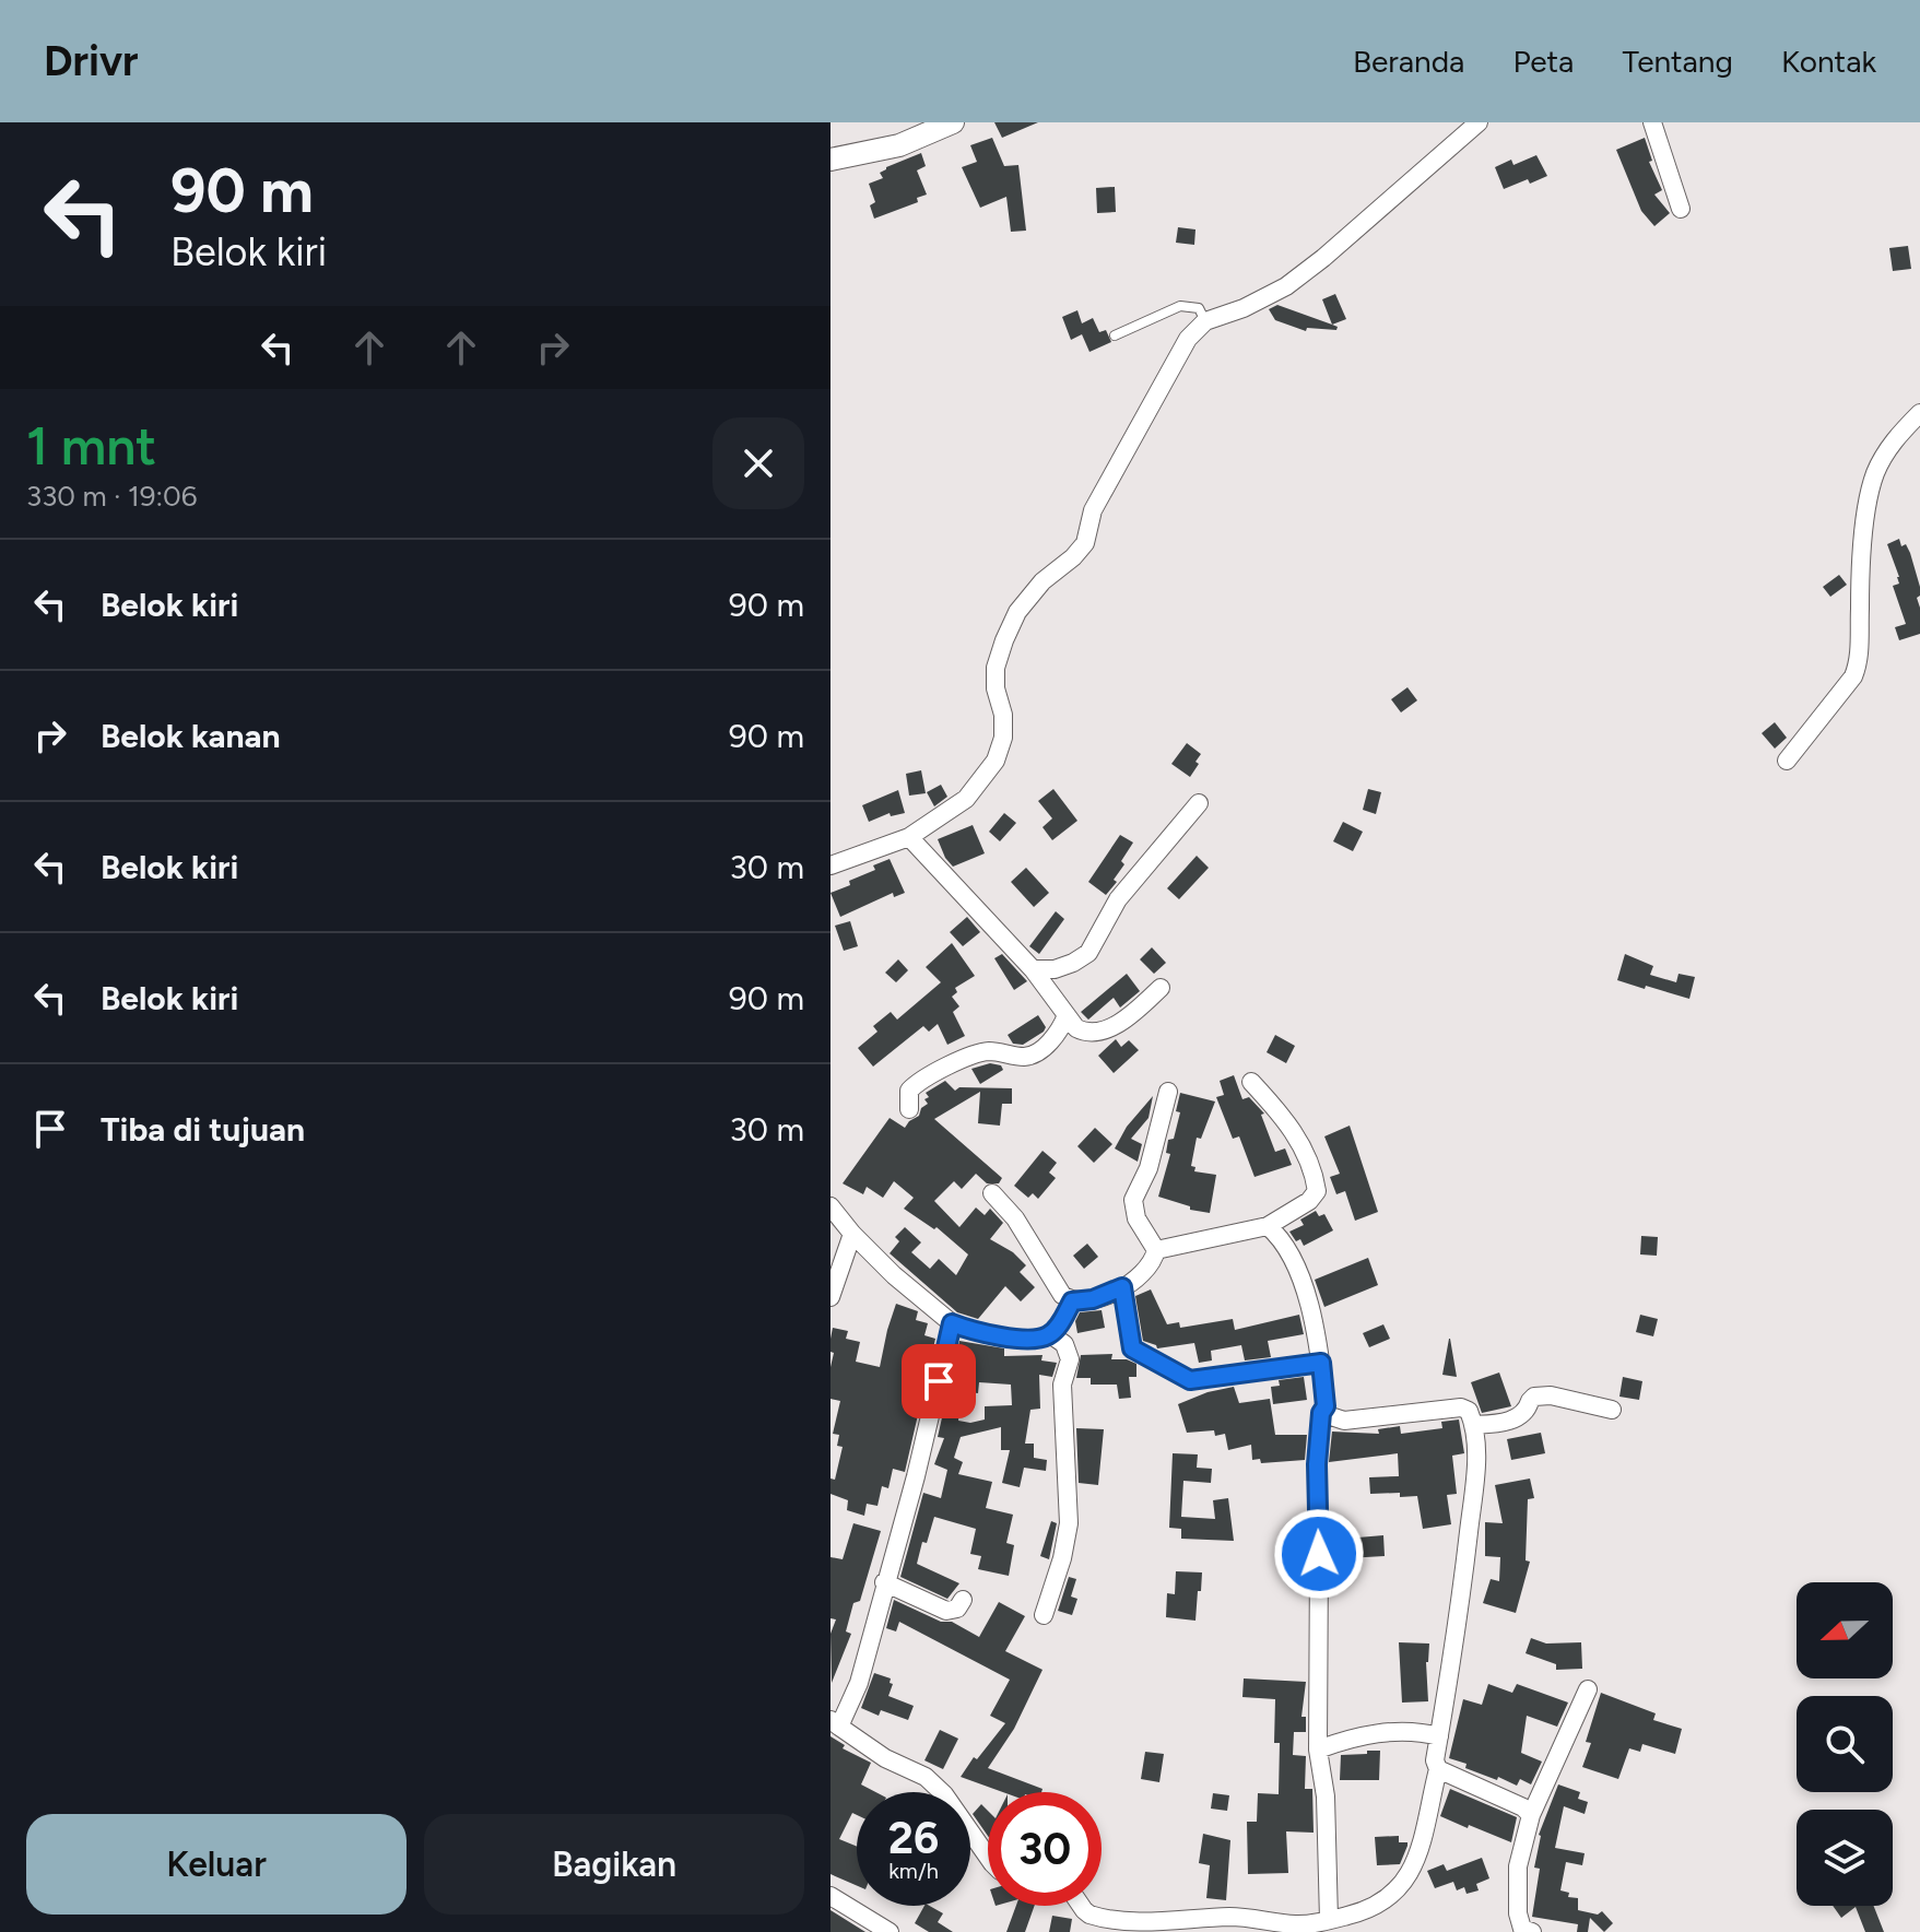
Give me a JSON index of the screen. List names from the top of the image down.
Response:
{
  "north": "left",
  "page": {
    "header": "Drivr",
    "nav": [
      "Beranda",
      "Peta",
      "Tentang",
      "Kontak"
    ],
    "turn": ["90 m", "Belok kiri"],
    "heading": ["1 mnt", "330 m · 19:06"],
    "list": [
      {
        "name": "Belok kiri",
        "value": "90 m"
      },
      {
        "name": "Belok kanan",
        "value": "90 m"
      },
      {
        "name": "Belok kiri",
        "value": "30 m"
      },
      {
        "name": "Belok kiri",
        "value": "90 m"
      },
      {
        "name": "Tiba di tujuan",
        "value": "30 m"
      }
    ],
    "speed": "26 km/h",
    "limit": "30",
    "buttons": ["Keluar", "Bagikan"]
  }
}
